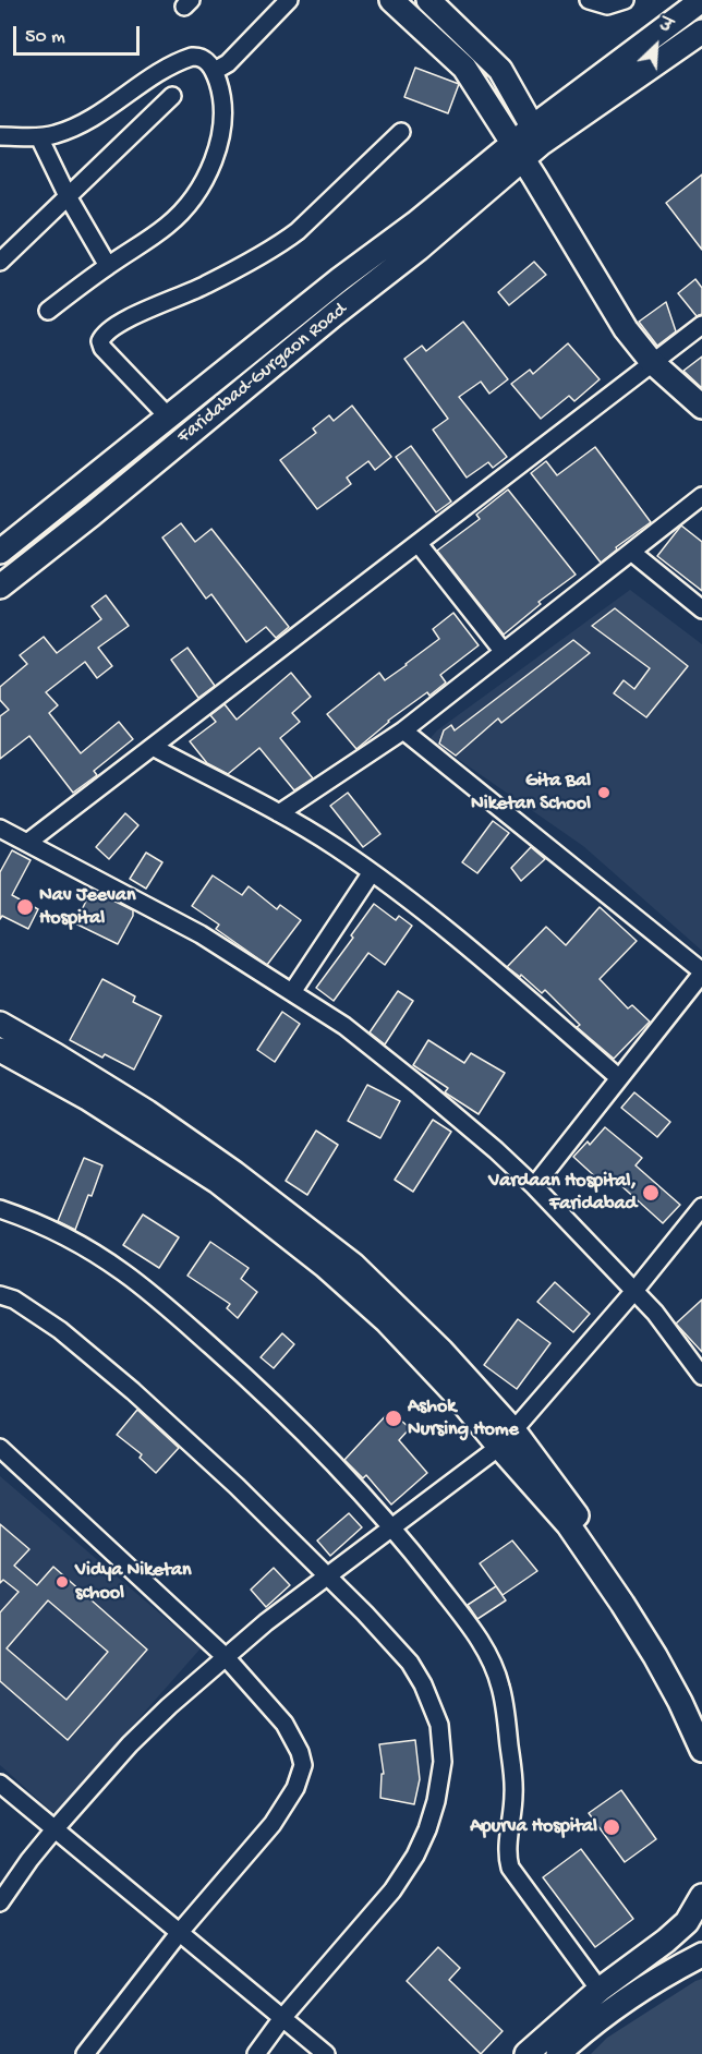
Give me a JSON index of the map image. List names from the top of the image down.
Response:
{
  "streets": {
    "street": ["Faridabad-Gurgaon Road"]
  },
  "places": [
    "Gita Bal Niketan School",
    "Nav Jeevan Hospital",
    "Vardaan Hospital, Faridabad",
    "Ashok Nursing Home",
    "Vidya Niketan school",
    "Apurva Hospital"
  ],
  "scale_bar": "50 m",
  "north": "top right"
}
